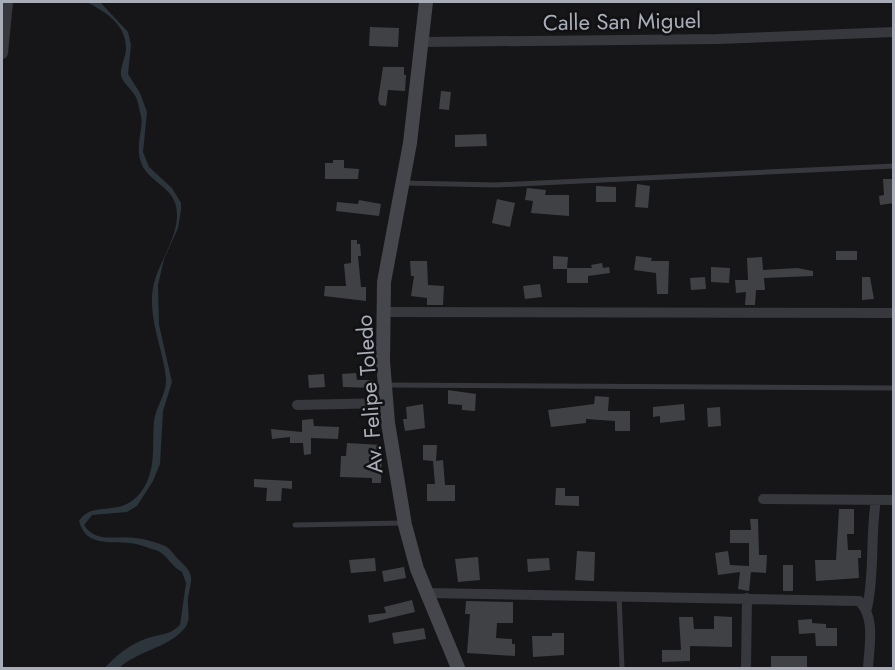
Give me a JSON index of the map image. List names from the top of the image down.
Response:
{
  "streets": {
    "main road": ["Av. Felipe Toledo"],
    "street": ["Calle San Miguel"]
  },
  "crossings": [
    ["Calle San Miguel", "Av. Felipe Toledo"]
  ]
}
